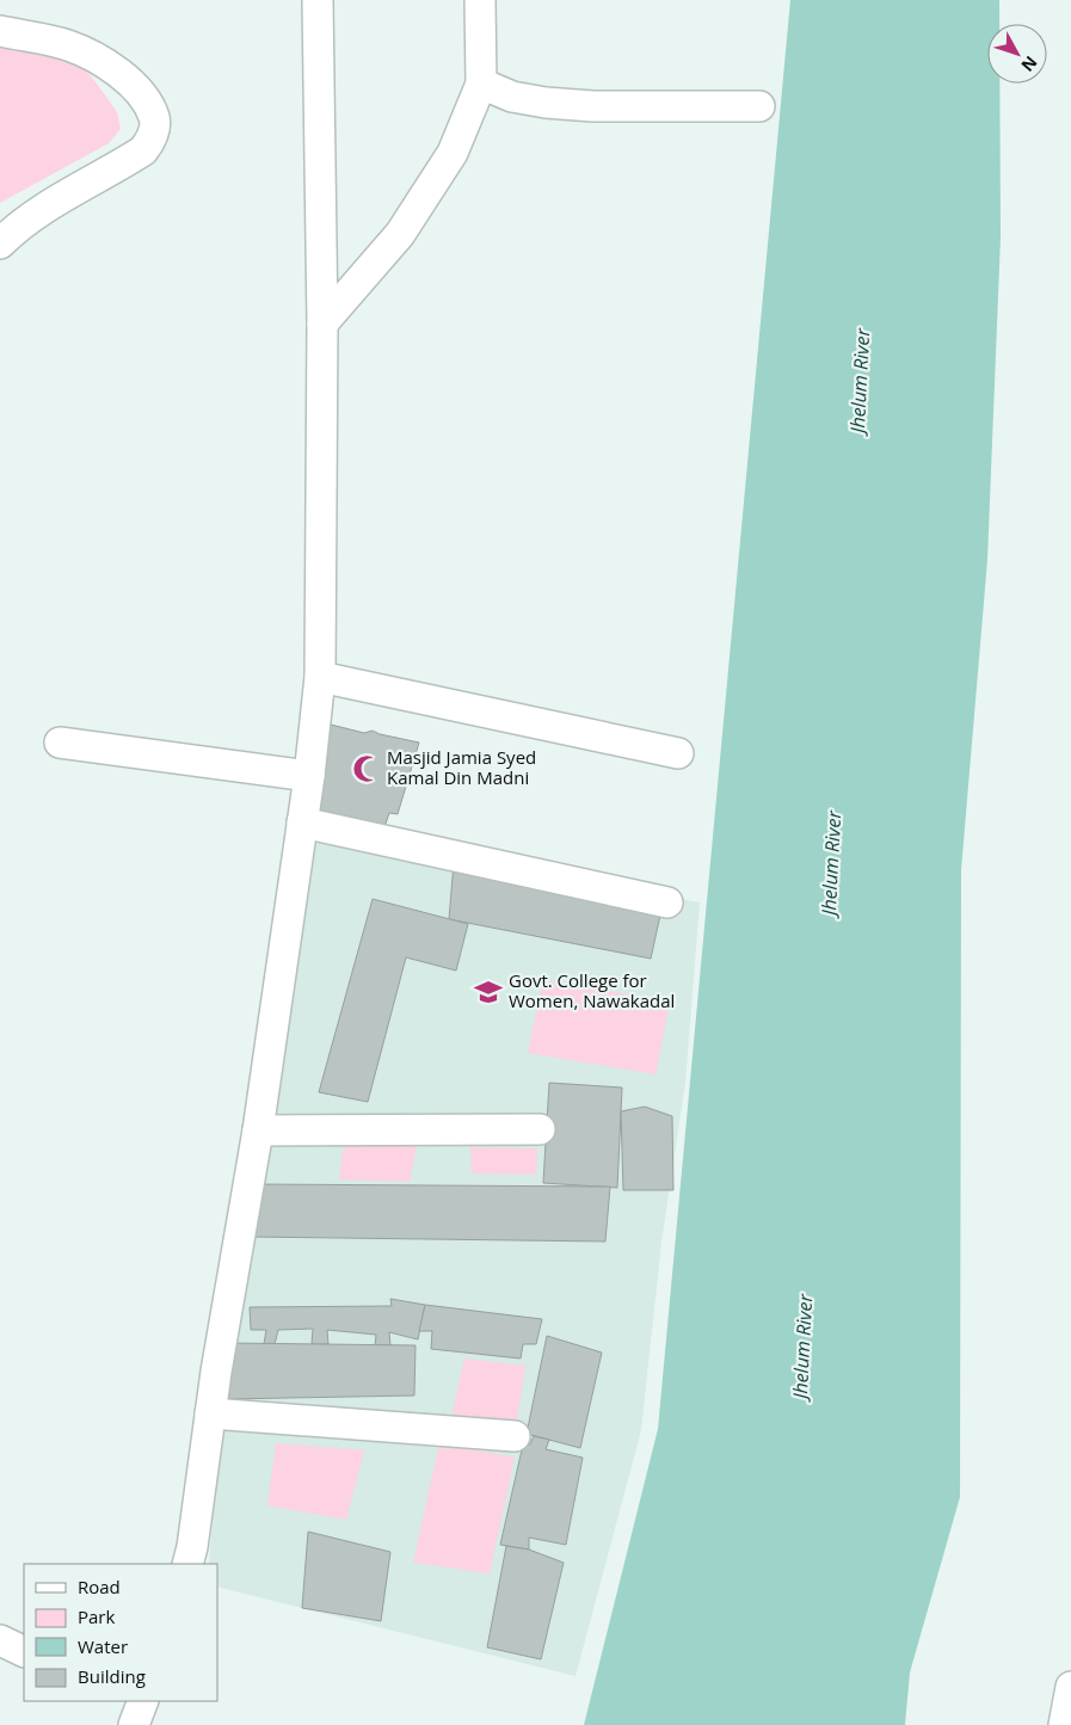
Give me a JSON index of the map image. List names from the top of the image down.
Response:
{
  "water": ["Jhelum River"],
  "places": {
    "mosque": ["Masjid Jamia Syed Kamal Din Madni"],
    "school or university": ["Govt. College for Women, Nawakadal"]
  },
  "legend": [
    "Road",
    "Park",
    "Water",
    "Building"
  ],
  "north": "bottom right"
}
